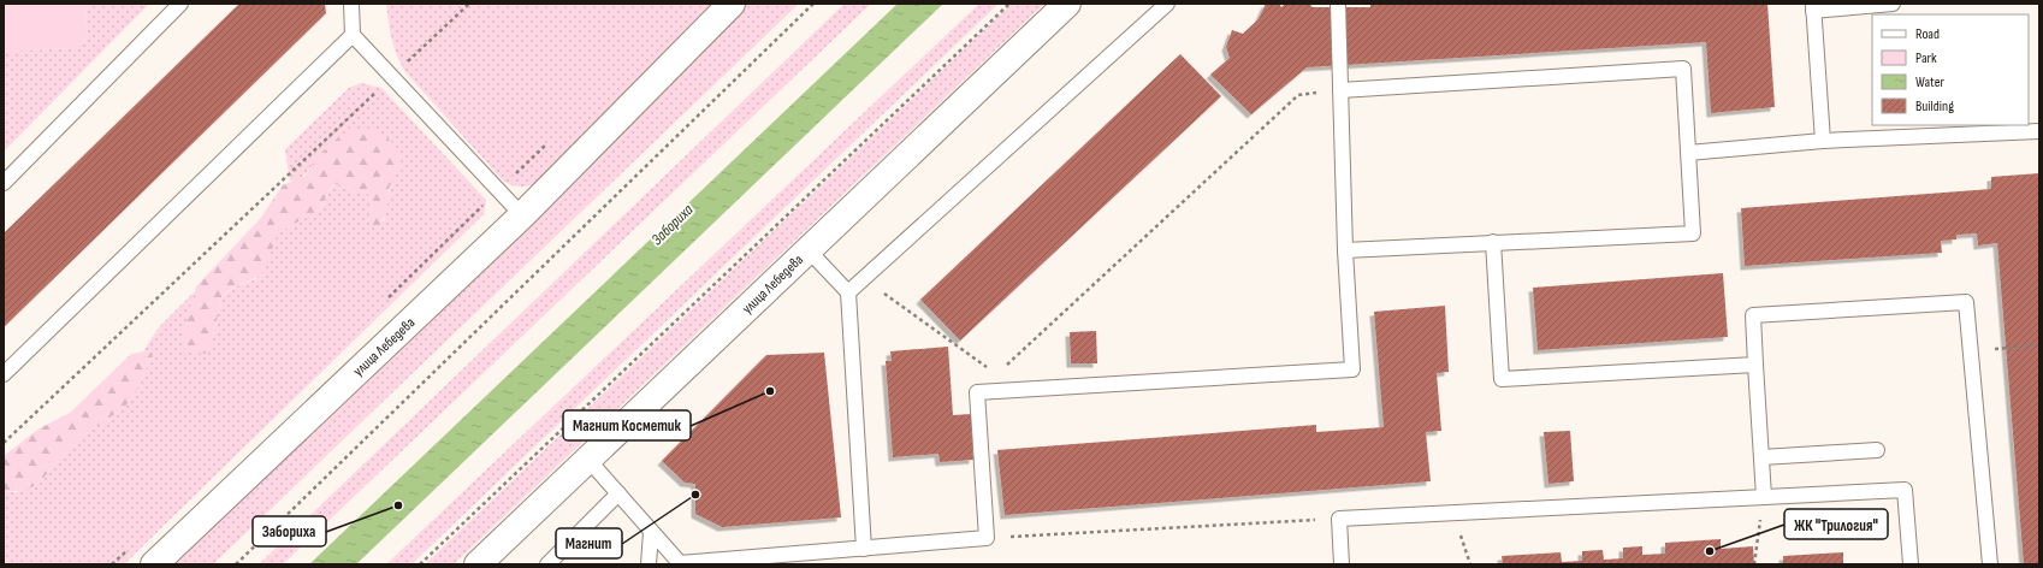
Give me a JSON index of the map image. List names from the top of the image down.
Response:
{
  "streets": {
    "street": ["улица Лебедева"]
  },
  "water": ["Забориха"],
  "places": [
    "Магнит Косметик",
    "Магнит",
    "Забориха",
    "ЖК \"Трилогия\""
  ],
  "legend": [
    "Road",
    "Park",
    "Water",
    "Building"
  ]
}
